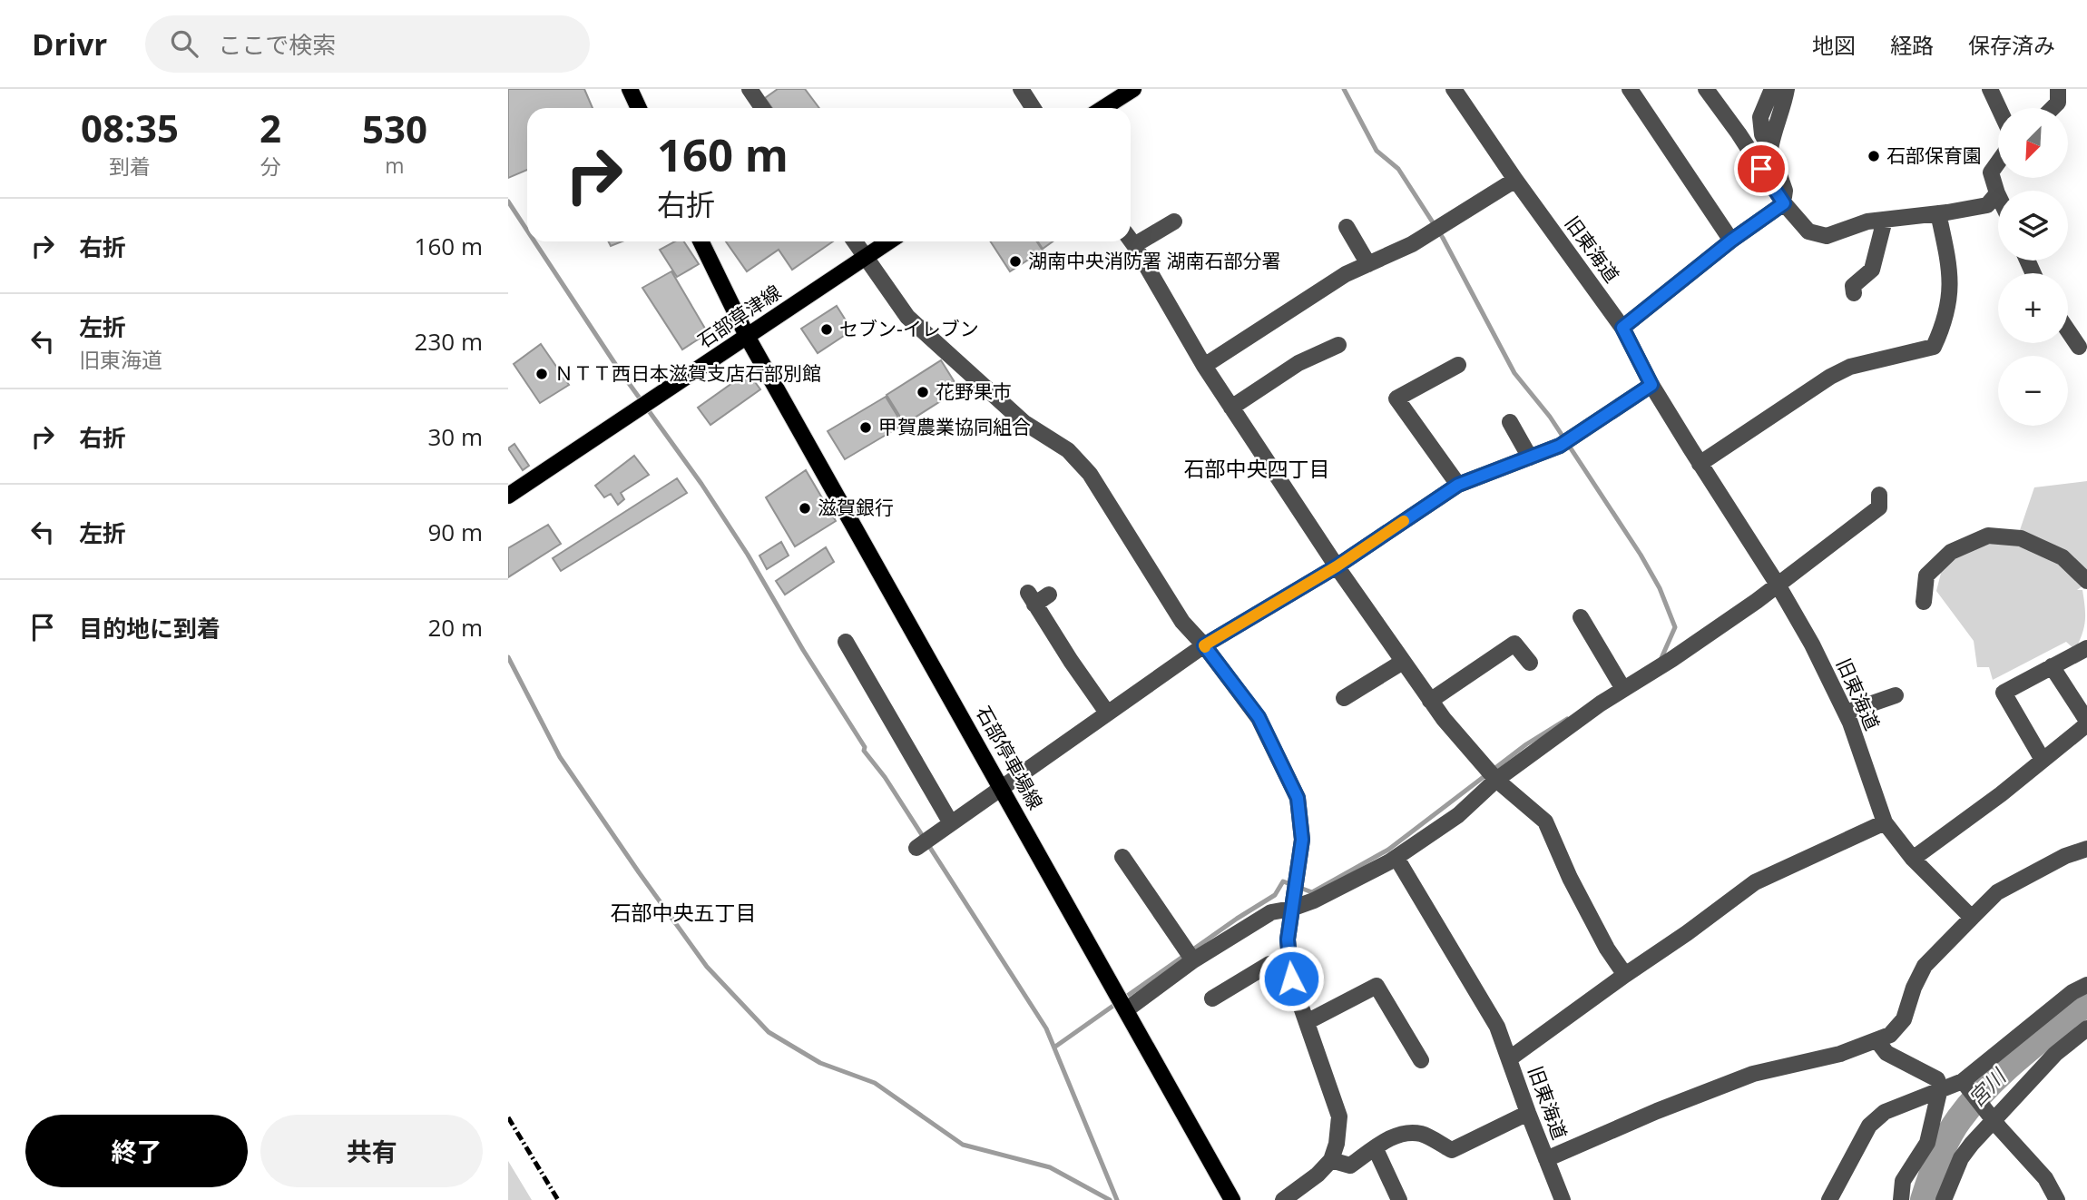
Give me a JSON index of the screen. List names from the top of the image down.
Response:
{
  "streets": {
    "main road": ["石部草津線", "石部停車場線"],
    "street": ["旧東海道"]
  },
  "crossings": [
    ["石部草津線", "石部停車場線"]
  ],
  "districts": ["石部中央四丁目", "石部中央五丁目"],
  "water": ["宮川"],
  "places": [
    "石部保育園",
    "湖南中央消防署 湖南石部分署",
    "セブン-イレブン",
    "ＮＴＴ西日本滋賀支店石部別館",
    "花野果市",
    "甲賀農業協同組合",
    "滋賀銀行"
  ],
  "north": "bottom left",
  "page": {
    "header": "Drivr",
    "search": "ここで検索",
    "nav": ["地図", "経路", "保存済み"],
    "eta": [
      "08:35",
      "到着",
      "2",
      "分",
      "530",
      "m"
    ],
    "map_buttons": ["+", "−"],
    "turn": ["160 m", "右折"],
    "list": [
      {
        "name": "右折",
        "value": "160 m"
      },
      {
        "name": "左折",
        "note": "旧東海道",
        "value": "230 m"
      },
      {
        "name": "右折",
        "value": "30 m"
      },
      {
        "name": "左折",
        "value": "90 m"
      },
      {
        "name": "目的地に到着",
        "value": "20 m"
      }
    ],
    "buttons": ["終了", "共有"]
  }
}
